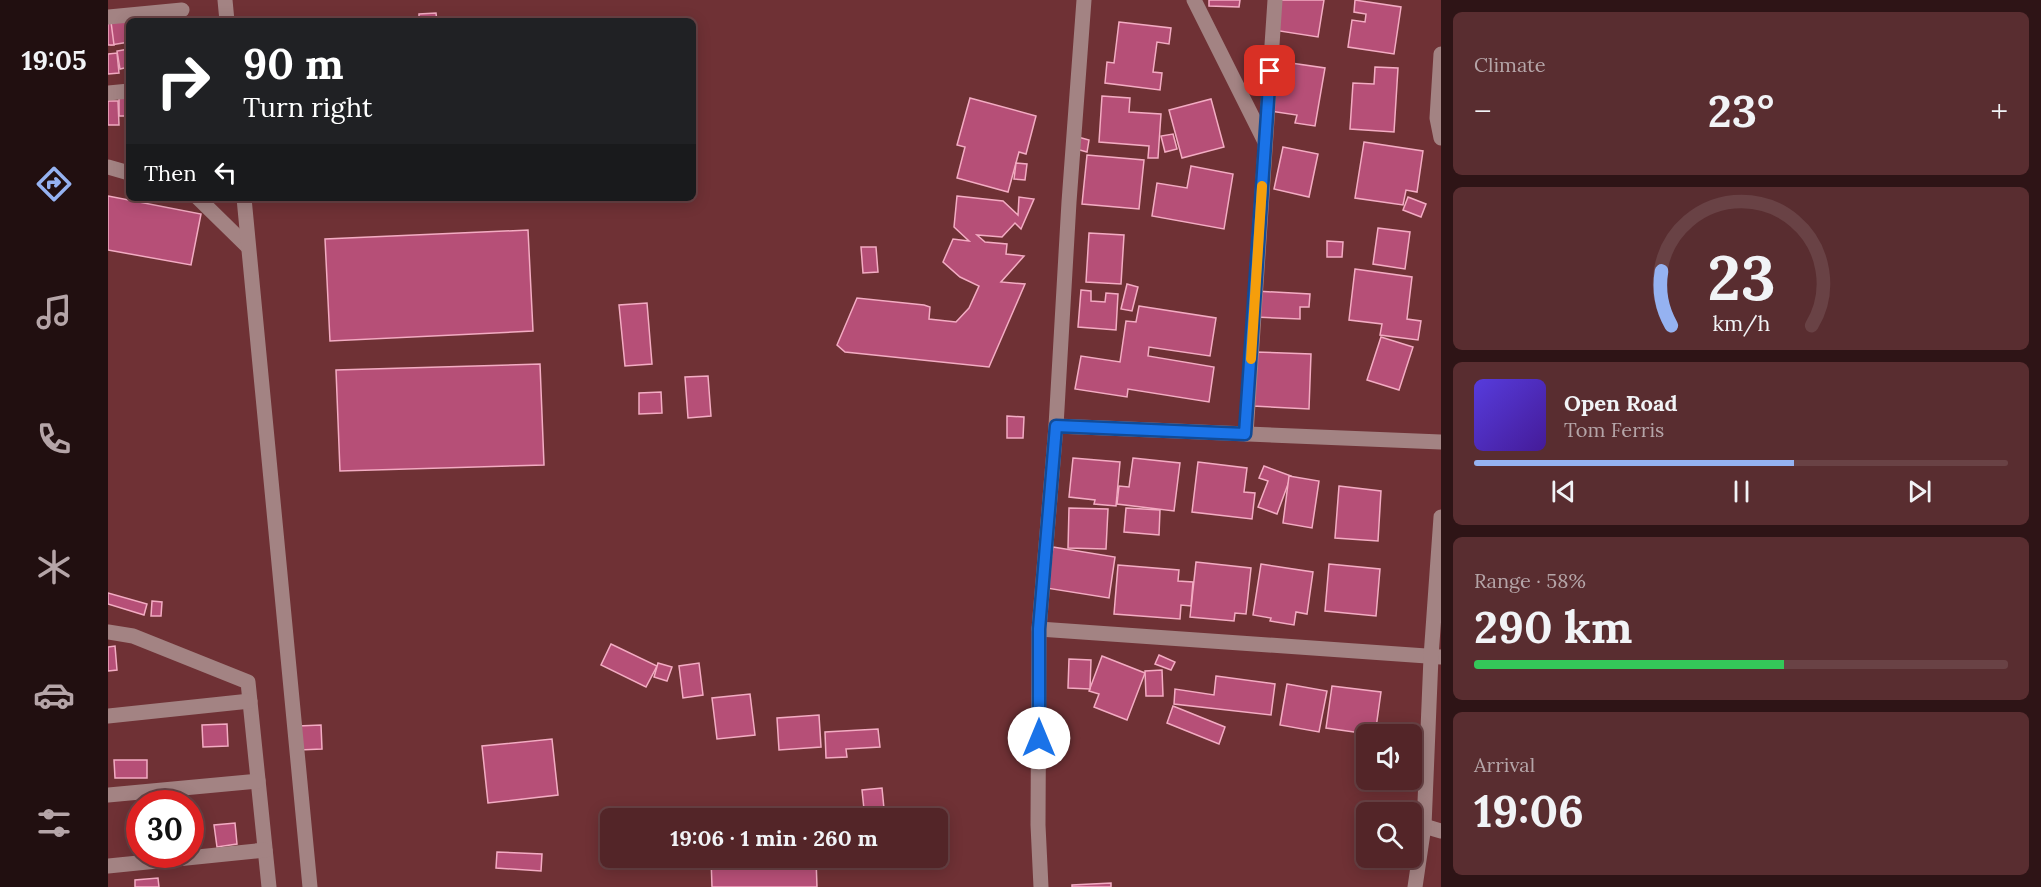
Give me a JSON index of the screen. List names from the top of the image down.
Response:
{
  "page": {
    "tabs": "19:05",
    "tile": [
      "Climate",
      ["Range · 58%", "290 km"],
      ["Arrival", "19:06"]
    ],
    "turn": ["90 m", "Turn right"],
    "heat": ["−", "23°", "+"],
    "then": "Then",
    "song": ["Open Road", "Tom Ferris"],
    "limit": "30",
    "trip": "19:06 · 1 min · 260 m",
    "gauge": ["23", "km/h"]
  }
}
